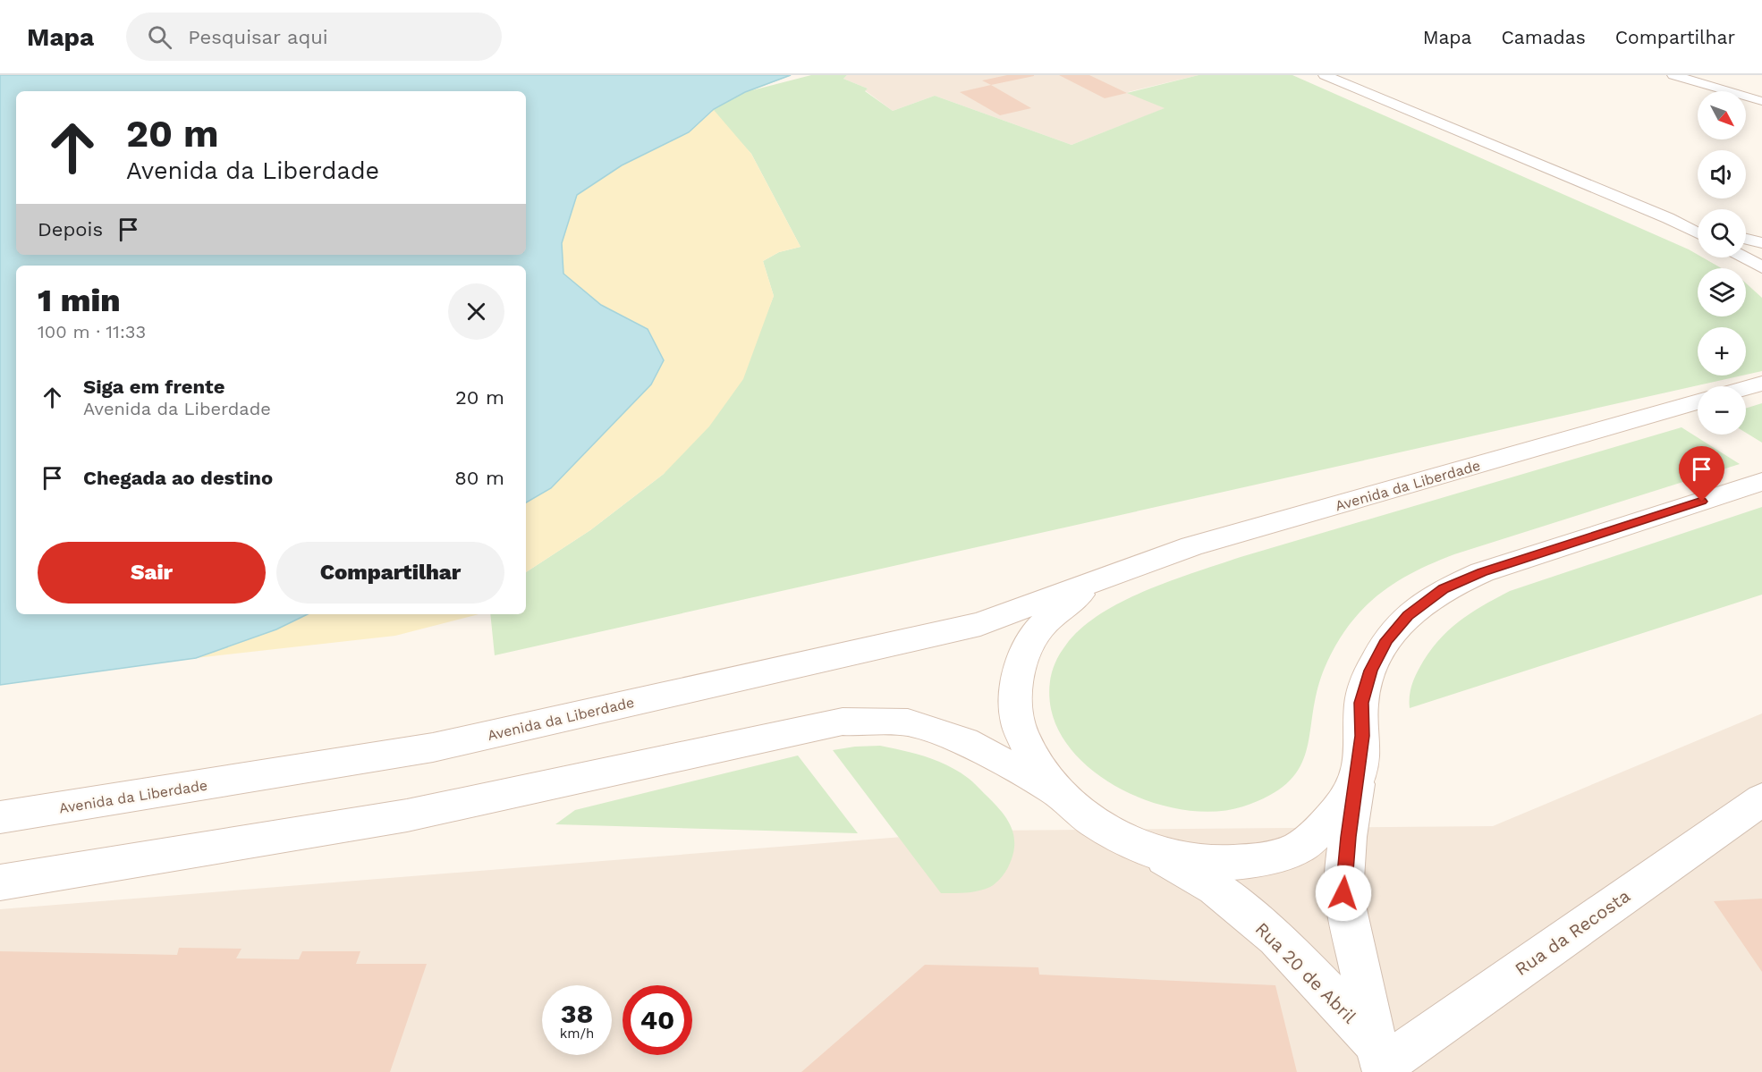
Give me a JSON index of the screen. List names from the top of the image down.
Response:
{
  "streets": {
    "main road": ["Avenida da Liberdade", "Rua da Recosta", "Rua 20 de Abril"]
  },
  "crossings": [
    ["Avenida da Liberdade", "Rua 20 de Abril"],
    ["Rua da Recosta", "Rua 20 de Abril"]
  ],
  "north": "bottom right",
  "page": {
    "header": "Mapa",
    "search": "Pesquisar aqui",
    "nav": ["Mapa", "Camadas", "Compartilhar"],
    "map_buttons": ["+", "−"],
    "turn": ["20 m", "Avenida da Liberdade"],
    "then": "Depois",
    "heading": ["1 min", "100 m · 11:33"],
    "list": [
      {
        "name": "Siga em frente",
        "note": "Avenida da Liberdade",
        "value": "20 m"
      },
      {
        "name": "Chegada ao destino",
        "value": "80 m"
      }
    ],
    "buttons": ["Sair", "Compartilhar"],
    "speed": "38 km/h",
    "limit": "40"
  }
}
